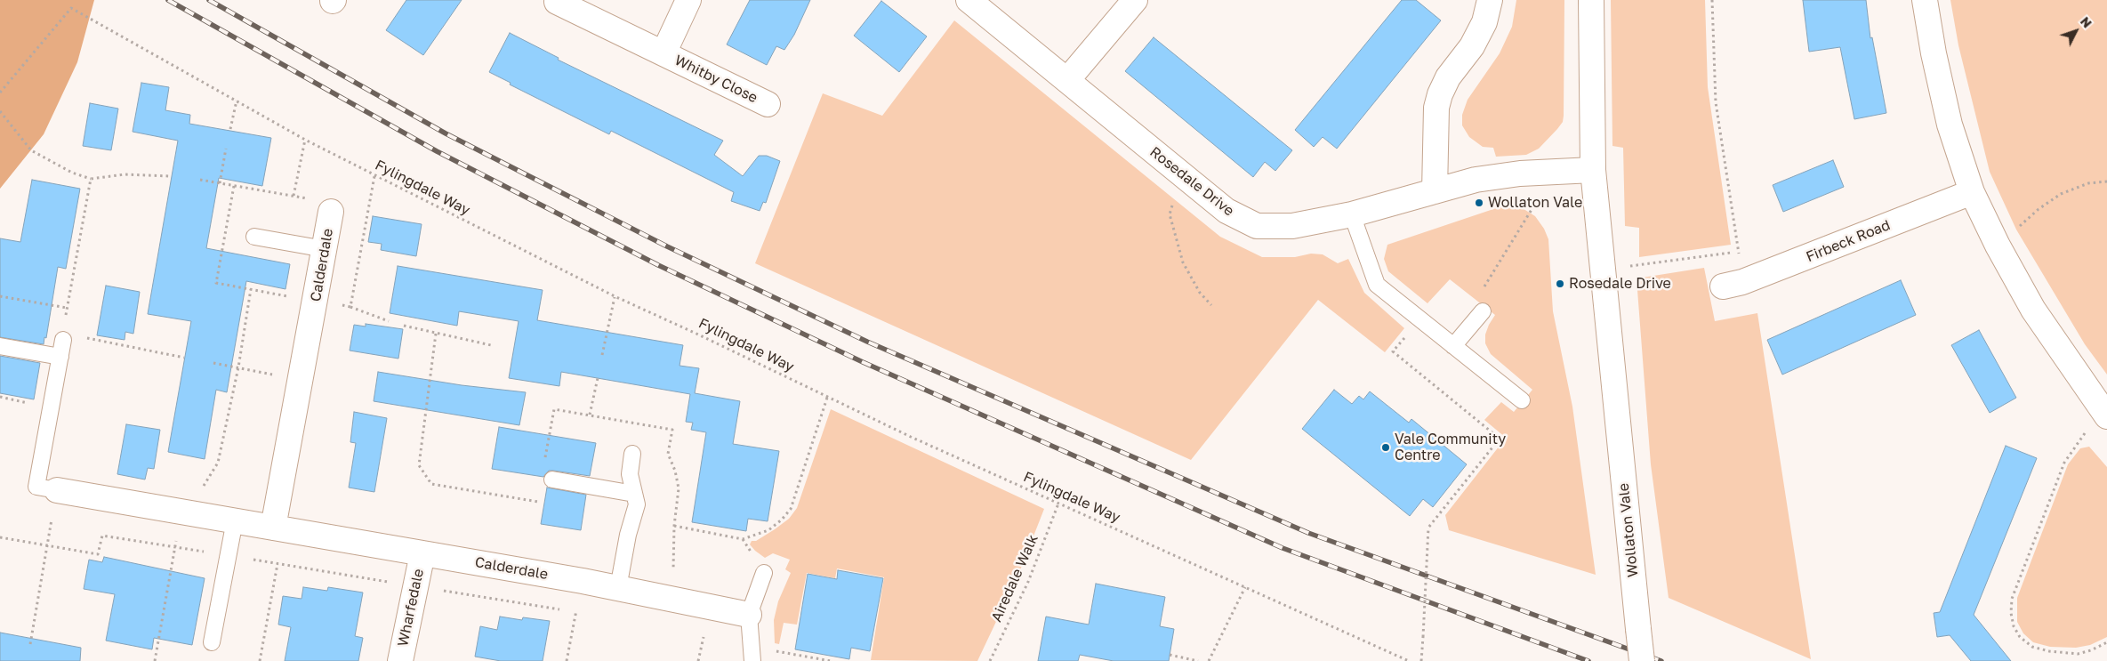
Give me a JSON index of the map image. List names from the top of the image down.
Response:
{
  "streets": {
    "street": [
      "Whitby Close",
      "Rosedale Drive",
      "Firbeck Road",
      "Calderdale",
      "Wollaton Vale",
      "Wharfedale"
    ],
    "path": ["Fylingdale Way", "Airedale Walk"]
  },
  "crossings": [
    ["Rosedale Drive", "Wollaton Vale"],
    ["Fylingdale Way", "Airedale Walk"],
    ["Calderdale", "Wharfedale"]
  ],
  "places": ["Wollaton Vale", "Rosedale Drive", "Vale Community Centre"],
  "north": "top right"
}
